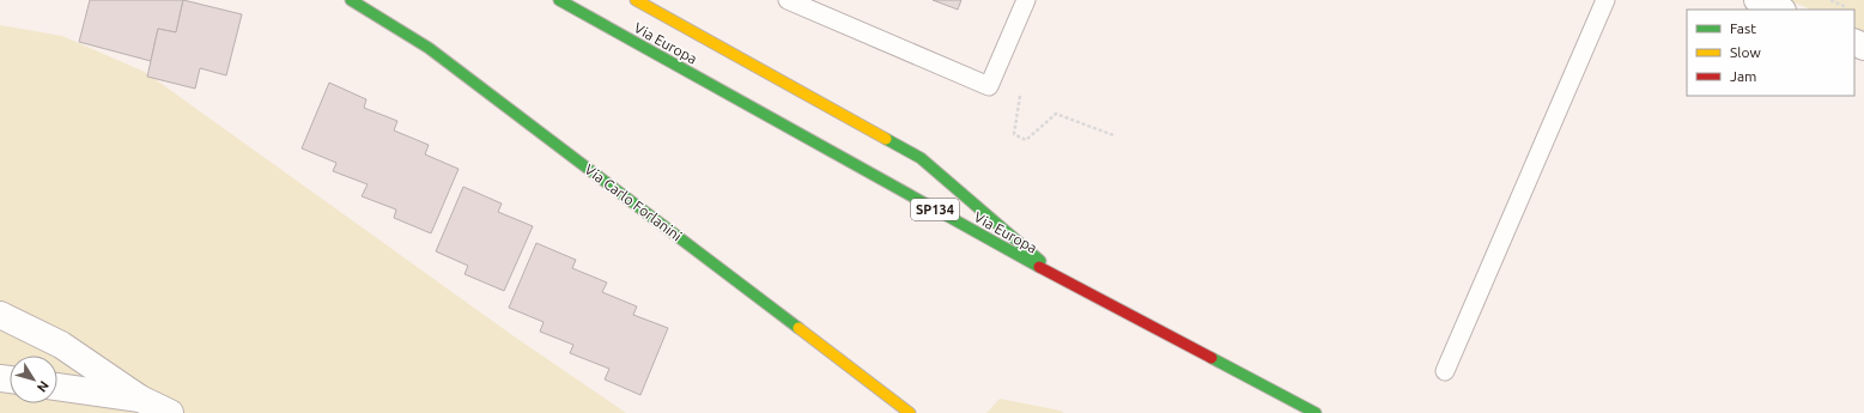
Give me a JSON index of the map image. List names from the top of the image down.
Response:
{
  "streets": {
    "street": ["Via Europa", "Via Carlo Forlanini", "SP134"]
  },
  "legend": ["Fast", "Slow", "Jam"],
  "north": "bottom right"
}
